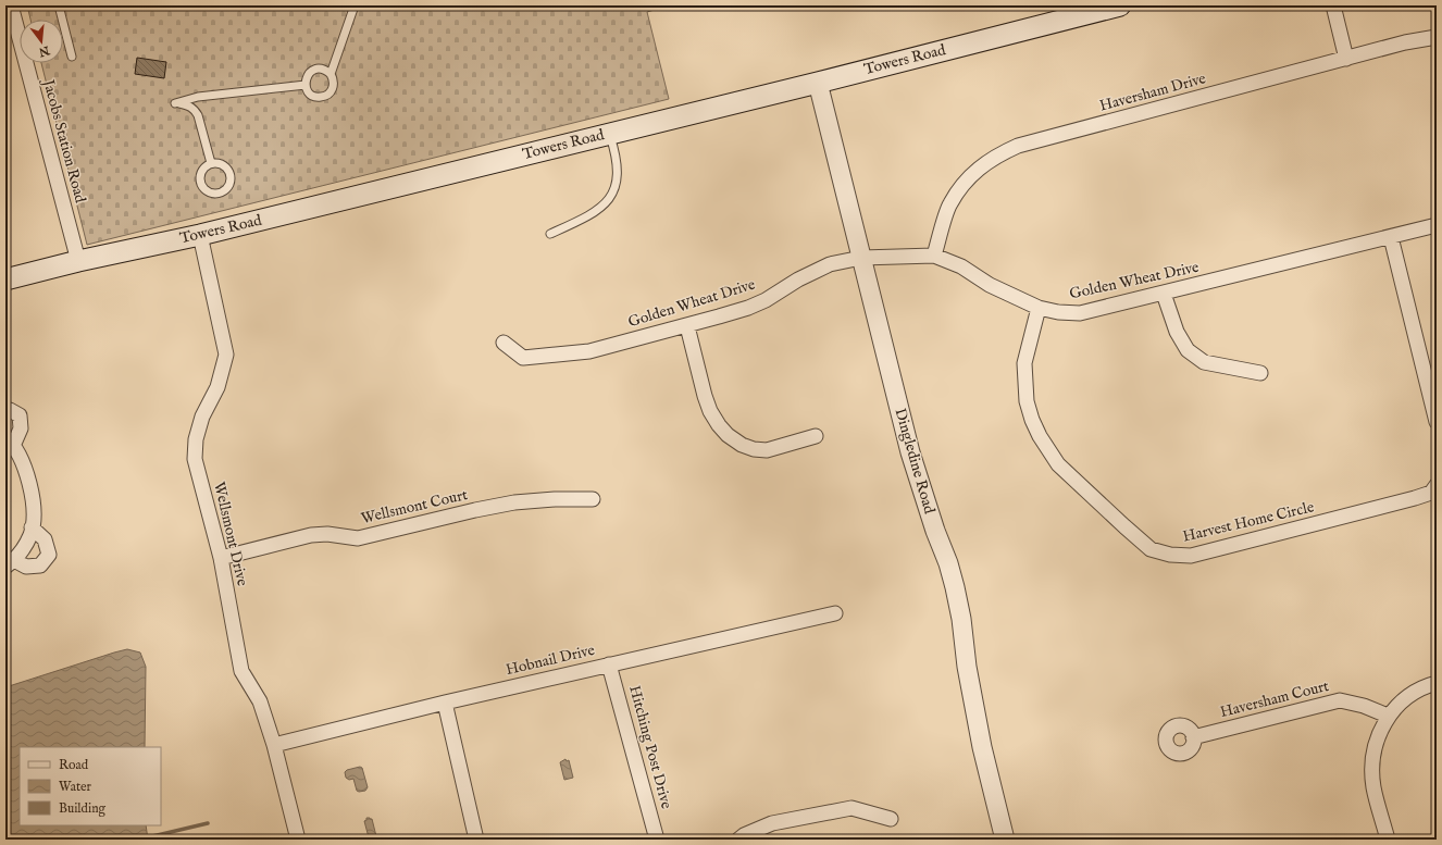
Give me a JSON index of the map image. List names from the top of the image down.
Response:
{
  "streets": {
    "main road": ["Towers Road"],
    "street": [
      "Haversham Drive",
      "Jacobs Station Road",
      "Golden Wheat Drive",
      "Dingledine Road",
      "Wellsmont Court",
      "Harvest Home Circle",
      "Wellsmont Drive",
      "Hobnail Drive",
      "Haversham Court",
      "Hitching Post Drive"
    ]
  },
  "crossings": [
    ["Towers Road", "Jacobs Station Road"],
    ["Towers Road", "Dingledine Road"],
    ["Towers Road", "Wellsmont Drive"],
    ["Haversham Drive", "Golden Wheat Drive"],
    ["Golden Wheat Drive", "Dingledine Road"],
    ["Golden Wheat Drive", "Harvest Home Circle"],
    ["Wellsmont Court", "Wellsmont Drive"],
    ["Wellsmont Drive", "Hobnail Drive"],
    ["Hobnail Drive", "Hitching Post Drive"]
  ],
  "legend": ["Road", "Water", "Building"],
  "north": "bottom"
}
